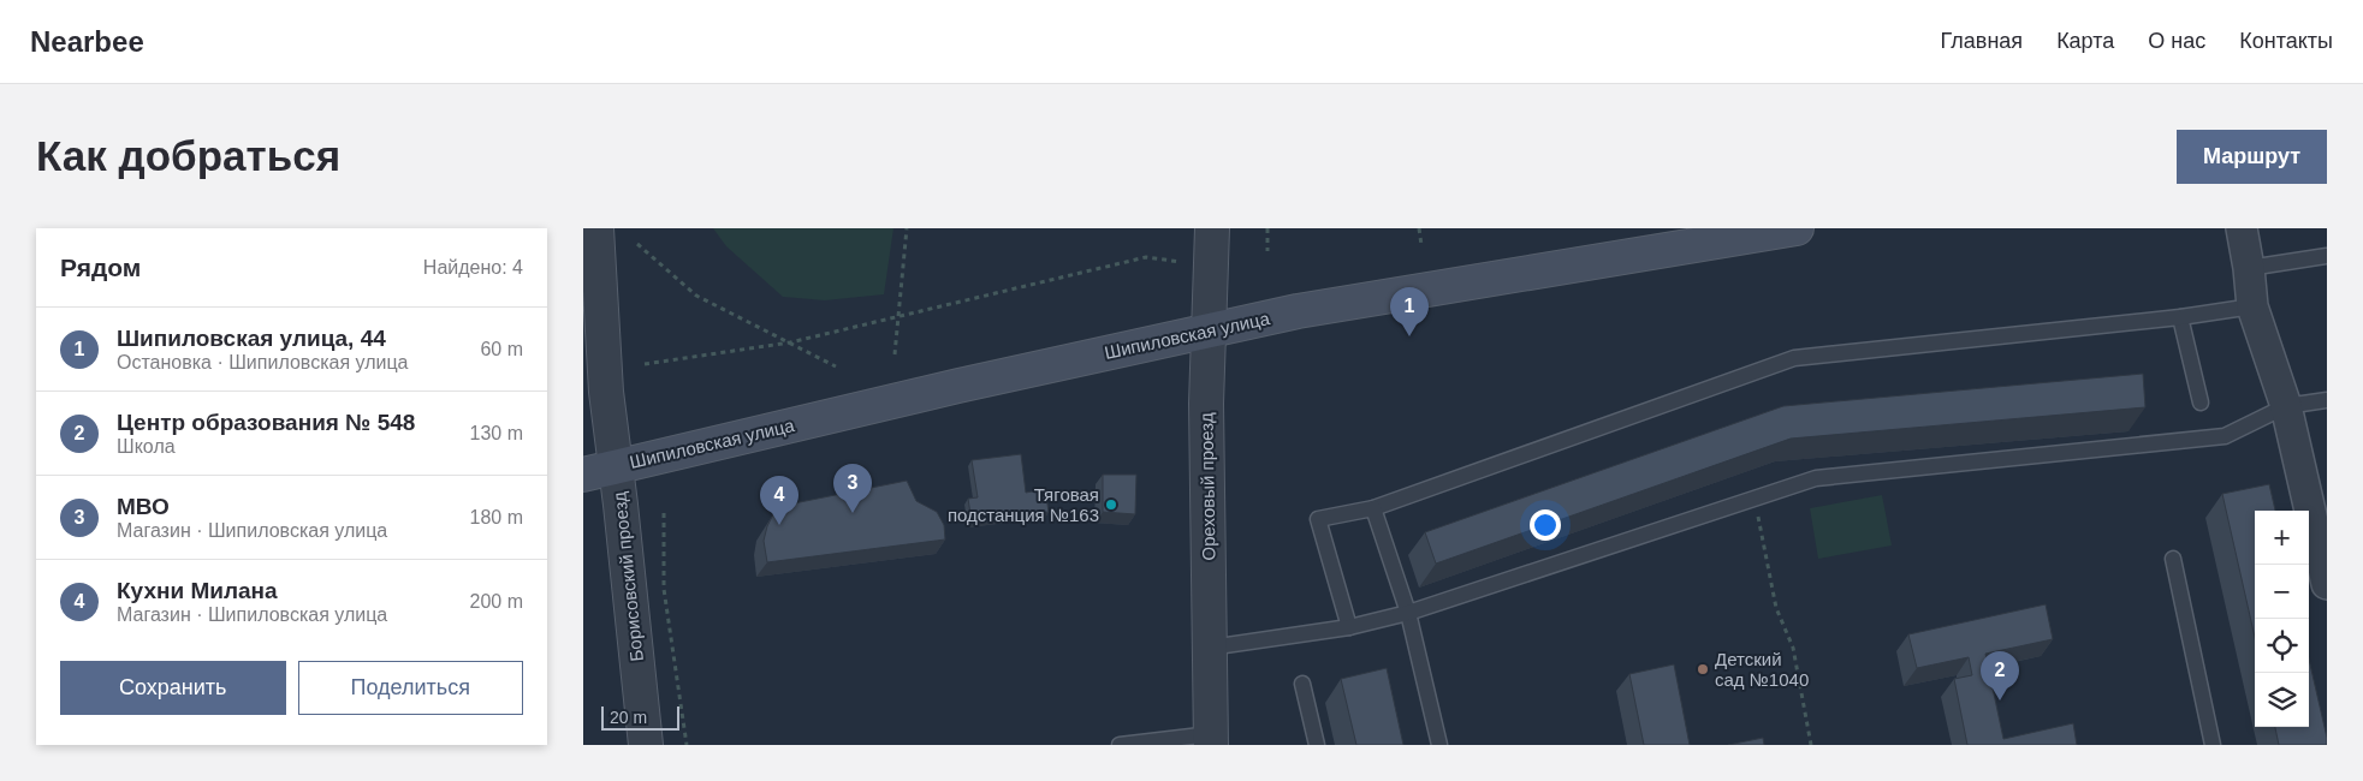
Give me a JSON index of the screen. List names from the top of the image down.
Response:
{
  "streets": {
    "main road": ["Шипиловская улица"],
    "street": ["Ореховый проезд", "Борисовский проезд"]
  },
  "crossings": [
    ["Шипиловская улица", "Ореховый проезд"],
    ["Шипиловская улица", "Борисовский проезд"]
  ],
  "places": ["Тяговая подстанция №163", "Детский сад №1040"],
  "scale_bar": "20 m",
  "page": {
    "header": "Nearbee",
    "nav": [
      "Главная",
      "Карта",
      "О нас",
      "Контакты"
    ],
    "buttons": [
      "Маршрут",
      ["Сохранить", "Поделиться"]
    ],
    "title": "Как добраться",
    "heading": ["Рядом", "Найдено: 4"],
    "pins": [
      "1",
      "3",
      "4",
      "2"
    ],
    "list": [
      {
        "mark": "1",
        "name": "Шипиловская улица, 44",
        "note": "Остановка · Шипиловская улица",
        "value": "60 m"
      },
      {
        "mark": "2",
        "name": "Центр образования № 548",
        "note": "Школа",
        "value": "130 m"
      },
      {
        "mark": "3",
        "name": "МВО",
        "note": "Магазин · Шипиловская улица",
        "value": "180 m"
      },
      {
        "mark": "4",
        "name": "Кухни Милана",
        "note": "Магазин · Шипиловская улица",
        "value": "200 m"
      }
    ],
    "map_buttons": ["+", "−"],
    "scale": "20 m"
  }
}
